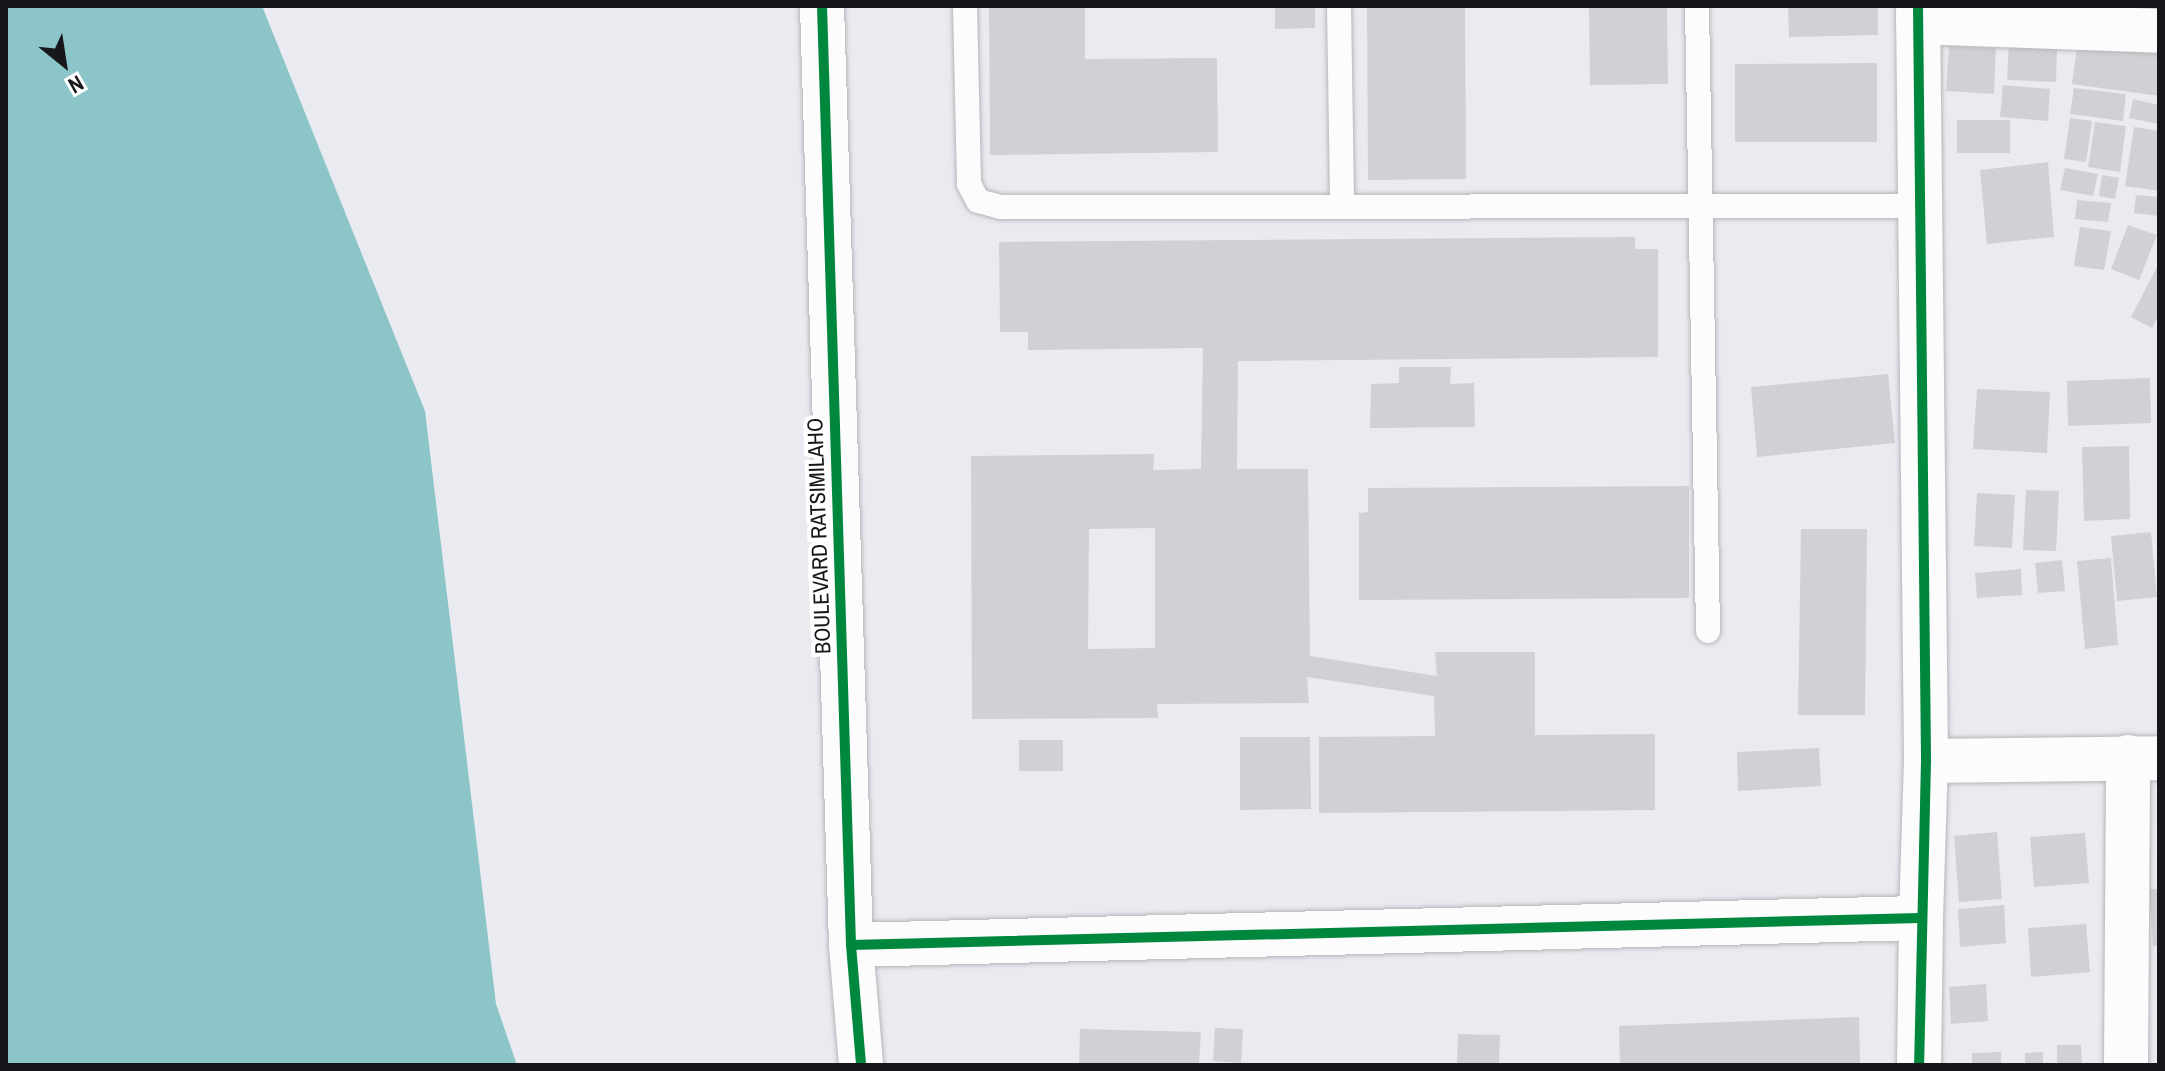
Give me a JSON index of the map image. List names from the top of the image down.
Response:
{
  "streets": {
    "street": ["BOULEVARD RATSIMILAHO"]
  },
  "north": "bottom right"
}
